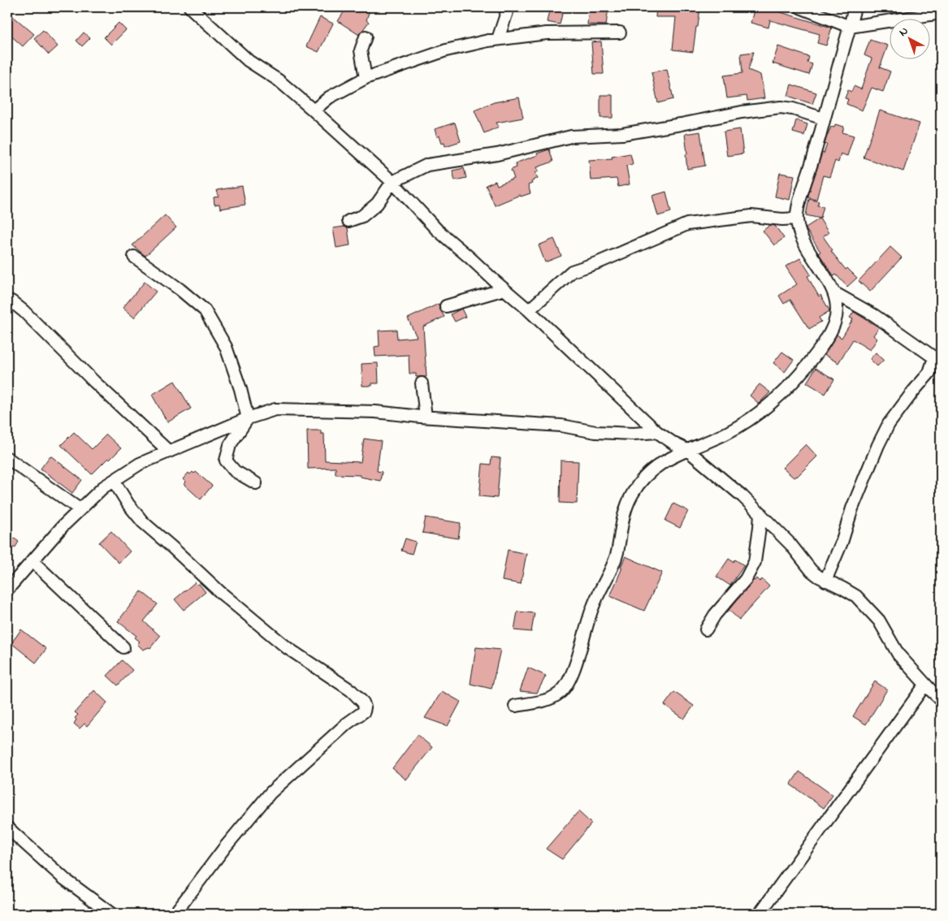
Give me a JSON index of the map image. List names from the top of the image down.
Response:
{
  "north": "top left"
}
